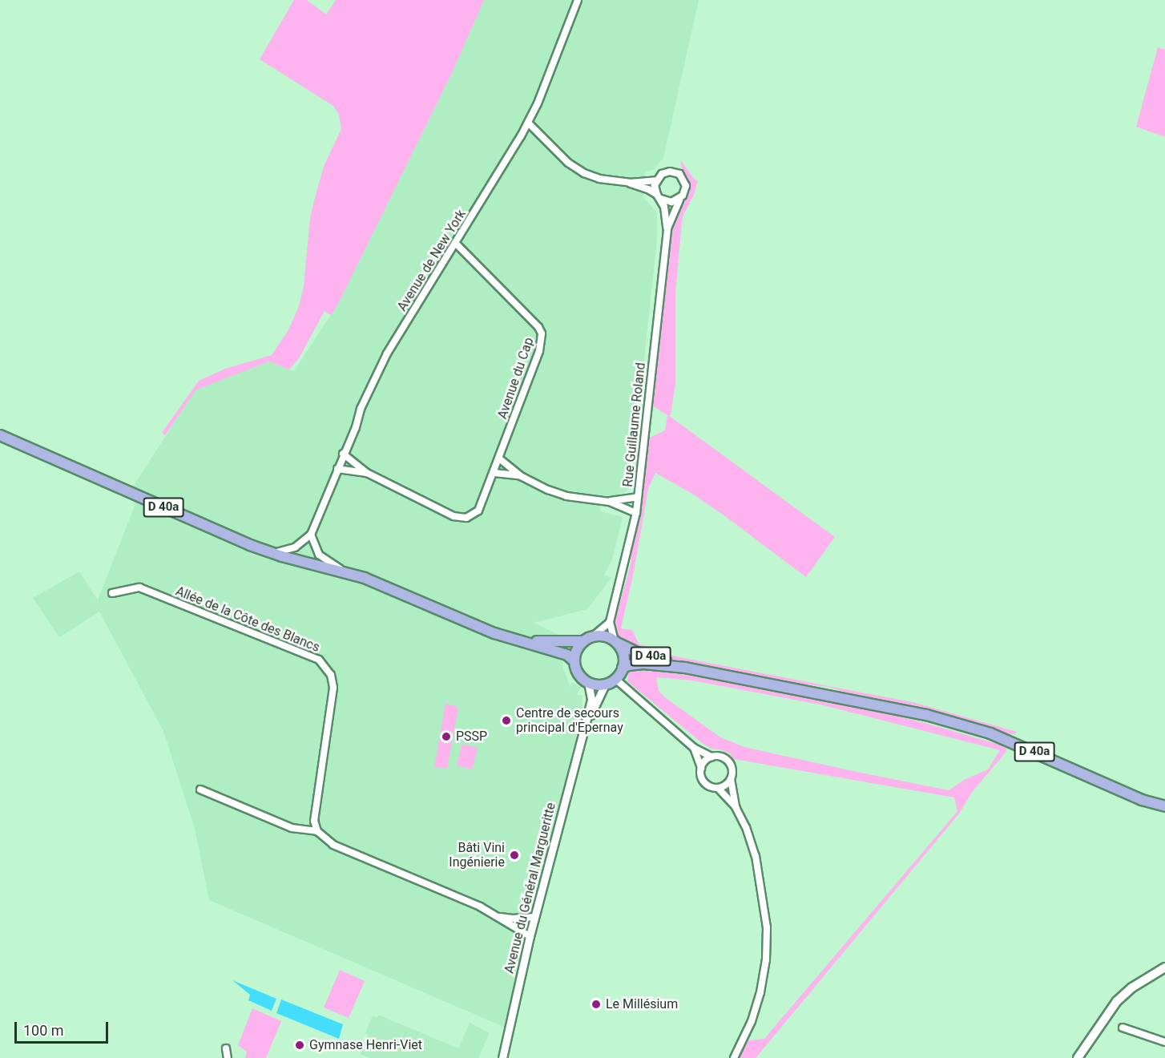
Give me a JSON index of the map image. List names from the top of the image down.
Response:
{
  "streets": {
    "main road": ["D 40a"],
    "street": [
      "Avenue de New York",
      "Avenue du Cap",
      "Rue Guillaume Roland",
      "Allée de la Côte des Blancs",
      "Avenue du Général Margueritte"
    ]
  },
  "crossings": [
    ["Avenue de New York", "Avenue du Cap"],
    ["D 40a", "Avenue du Général Margueritte"]
  ],
  "places": [
    "Centre de secours principal d'Epernay",
    "PSSP",
    "Bâti Vini Ingénierie",
    "Le Millésium",
    "Gymnase Henri-Viet"
  ],
  "scale_bar": "100 m"
}
